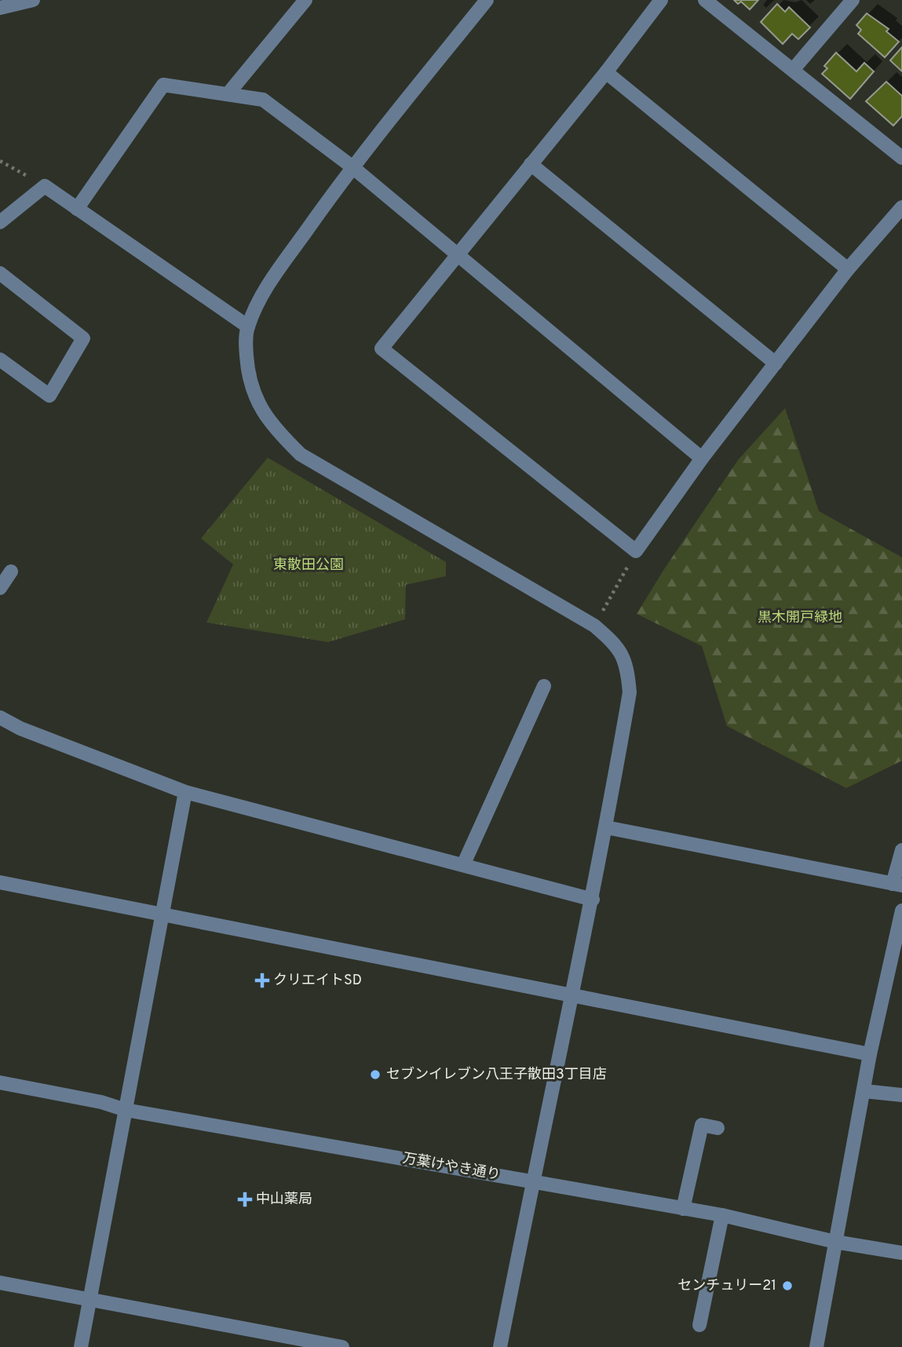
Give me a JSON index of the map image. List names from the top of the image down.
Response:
{
  "streets": {
    "street": ["万葉けやき通り"]
  },
  "parks": ["東散田公園", "黒木開戸緑地"],
  "places": {
    "health": ["クリエイトSD", "中山薬局"],
    "other": ["セブンイレブン八王子散田3丁目店", "センチュリー21"]
  }
}
